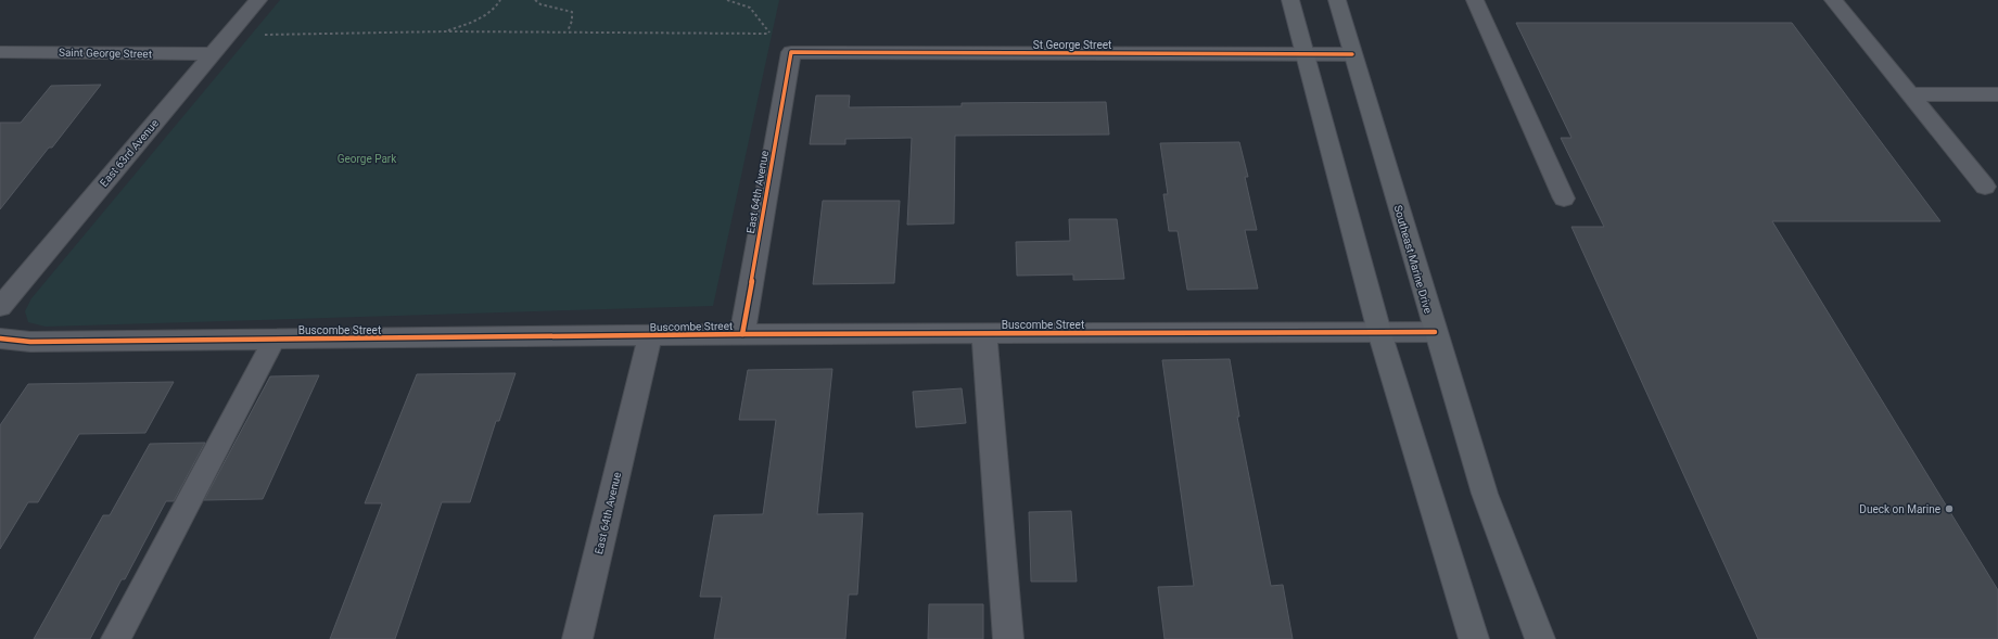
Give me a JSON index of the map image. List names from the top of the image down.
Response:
{
  "streets": {
    "main road": ["Southeast Marine Drive"],
    "street": [
      "St George Street",
      "Saint George Street",
      "East 63rd Avenue",
      "East 64th Avenue",
      "Buscombe Street"
    ]
  },
  "crossings": [
    ["St George Street", "East 64th Avenue"],
    ["St George Street", "Southeast Marine Drive"],
    ["Saint George Street", "East 63rd Avenue"],
    ["East 64th Avenue", "Buscombe Street"],
    ["Southeast Marine Drive", "Buscombe Street"]
  ],
  "parks": ["George Park"],
  "places": ["Dueck on Marine"]
}
